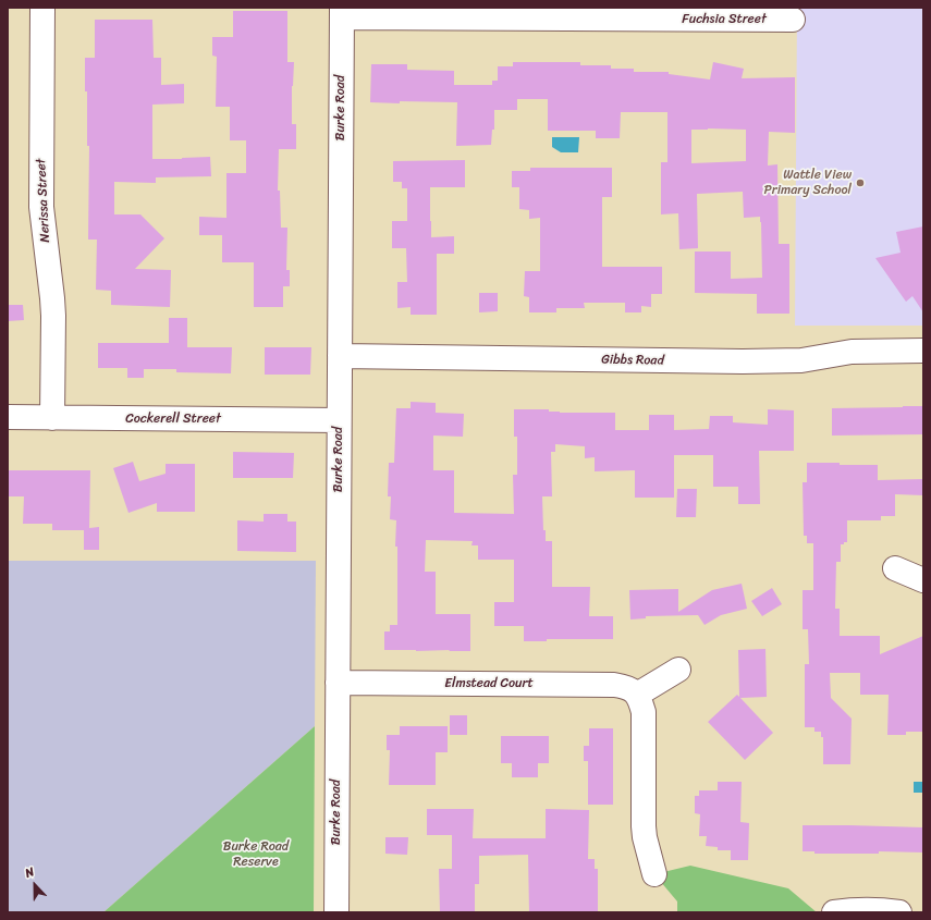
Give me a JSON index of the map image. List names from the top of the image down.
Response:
{
  "streets": {
    "street": [
      "Fuchsia Street",
      "Burke Road",
      "Nerissa Street",
      "Gibbs Road",
      "Cockerell Street",
      "Elmstead Court"
    ]
  },
  "crossings": [
    ["Fuchsia Street", "Burke Road"],
    ["Burke Road", "Gibbs Road"],
    ["Burke Road", "Cockerell Street"],
    ["Burke Road", "Elmstead Court"],
    ["Nerissa Street", "Cockerell Street"]
  ],
  "parks": ["Burke Road Reserve"],
  "places": ["Wattle View Primary School"],
  "north": "top"
}
